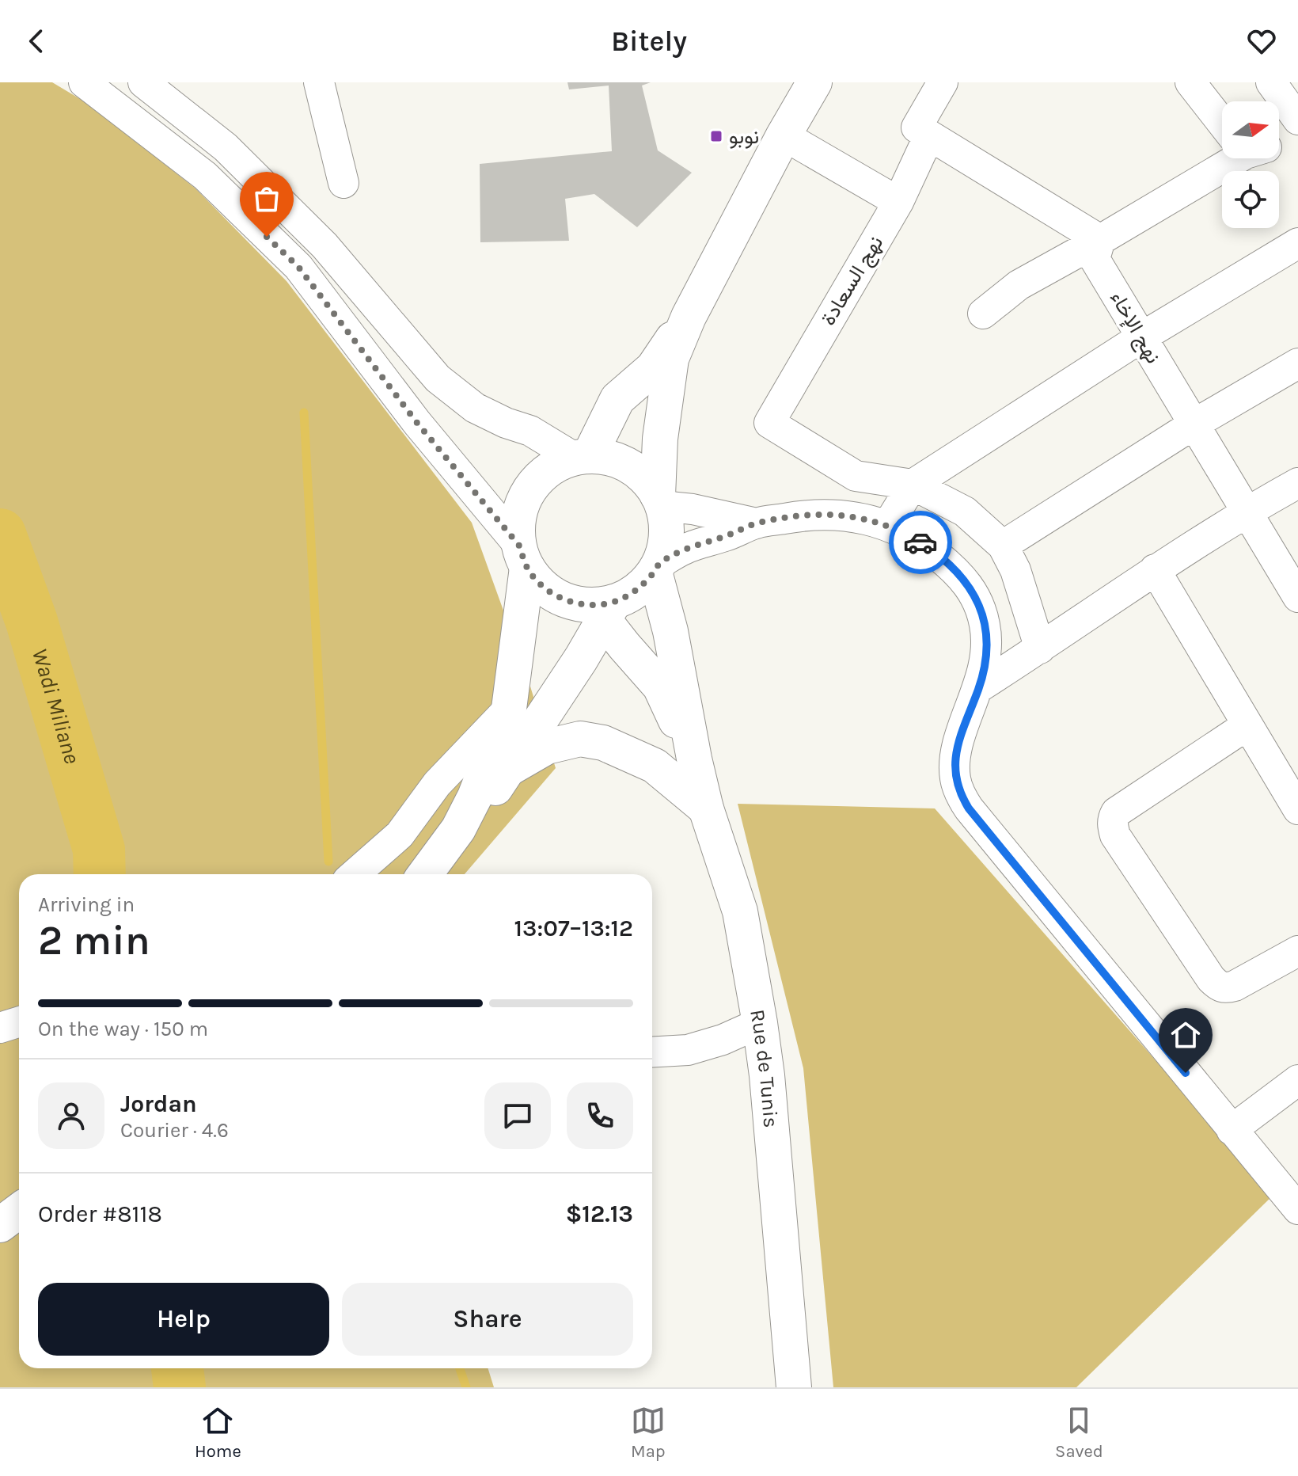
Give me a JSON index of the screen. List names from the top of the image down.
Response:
{
  "streets": {
    "main road": ["Rue de Tunis"],
    "street": ["نهج السعادة", "نهج الإخاء"]
  },
  "water": ["Wadi Miliane"],
  "places": {
    "transit": ["نوبو"]
  },
  "north": "right",
  "page": {
    "header": "Bitely",
    "heading": ["2 min", "Arriving in", "13:07–13:12"],
    "panel": [
      "Jordan",
      "Courier · 4.6",
      "Order #8118",
      "$12.13"
    ],
    "bar": "On the way · 150 m",
    "buttons": ["Help", "Share"],
    "tabs": ["Home", "Map", "Saved"]
  }
}
